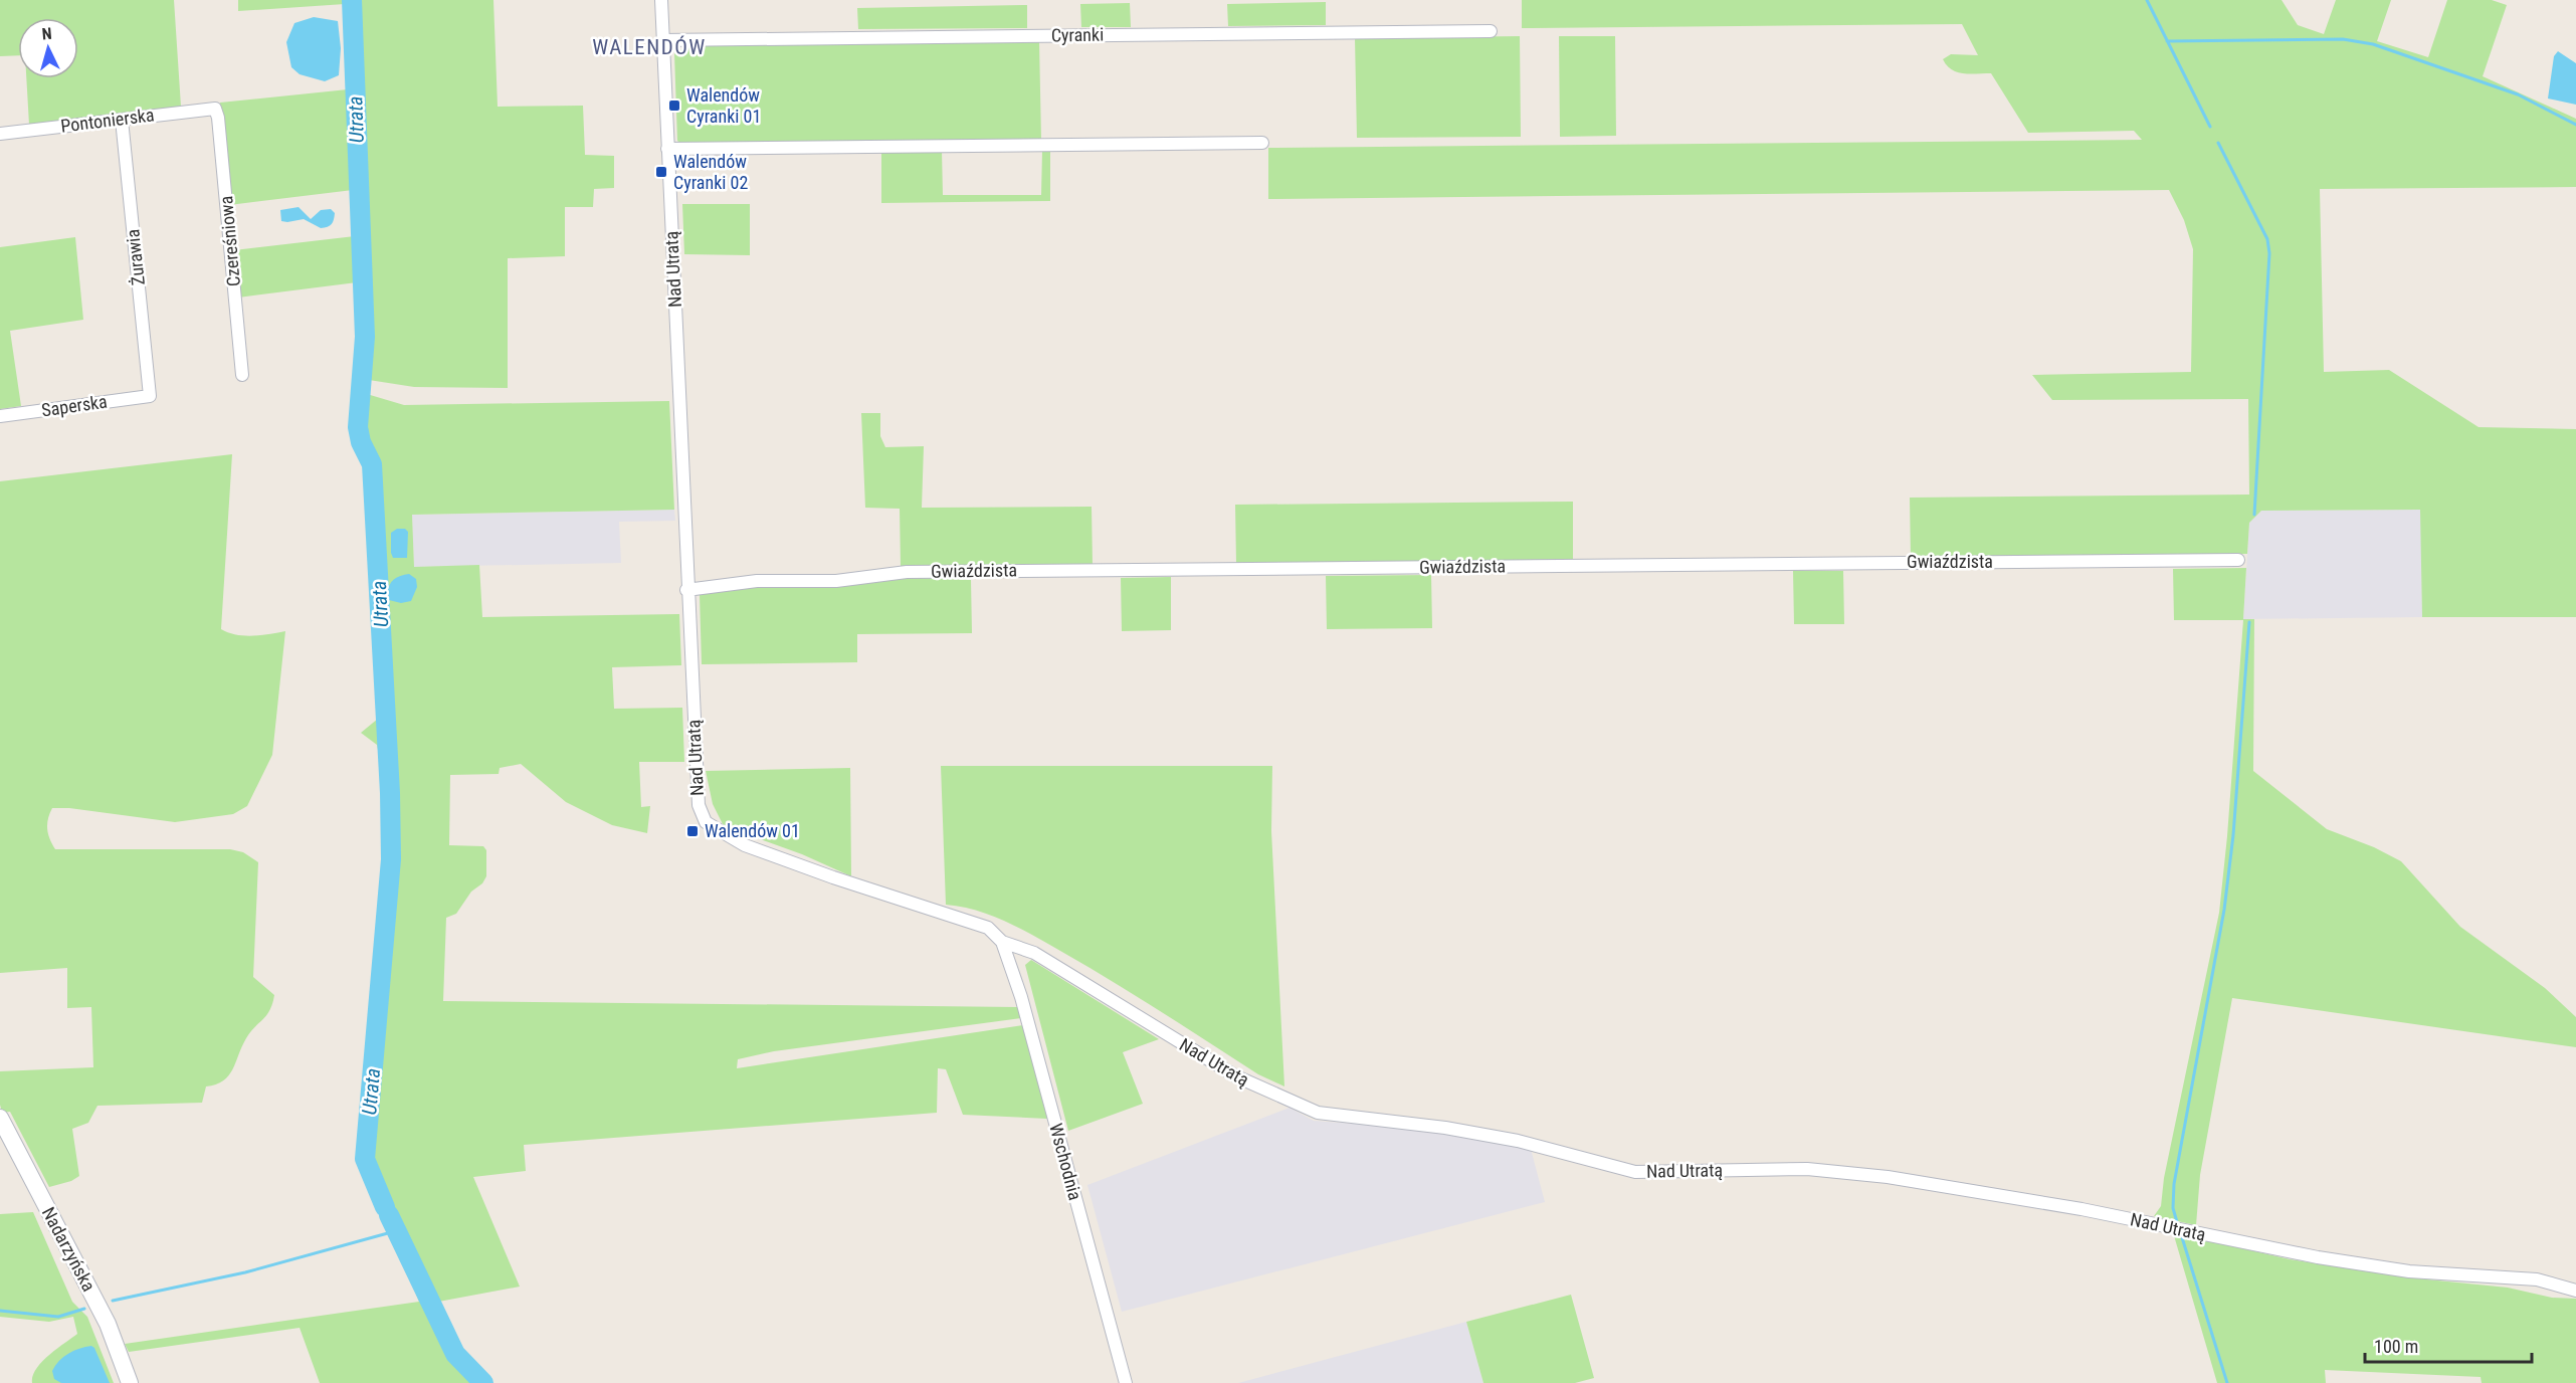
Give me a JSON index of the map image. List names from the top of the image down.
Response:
{
  "streets": {
    "street": [
      "Cyranki",
      "Pontonierska",
      "Czereśniowa",
      "Żurawia",
      "Nad Utratą",
      "Saperska",
      "Gwiaździsta",
      "Wschodnia",
      "Nadarzyńska"
    ]
  },
  "crossings": [
    ["Cyranki", "Nad Utratą"],
    ["Pontonierska", "Czereśniowa"],
    ["Pontonierska", "Żurawia"],
    ["Żurawia", "Saperska"],
    ["Nad Utratą", "Gwiaździsta"],
    ["Nad Utratą", "Wschodnia"]
  ],
  "districts": ["WALENDÓW"],
  "water": ["Utrata"],
  "places": {
    "transit": ["Walendów Cyranki 01", "Walendów Cyranki 02", "Walendów 01"]
  },
  "scale_bar": "100 m",
  "north": "top"
}
